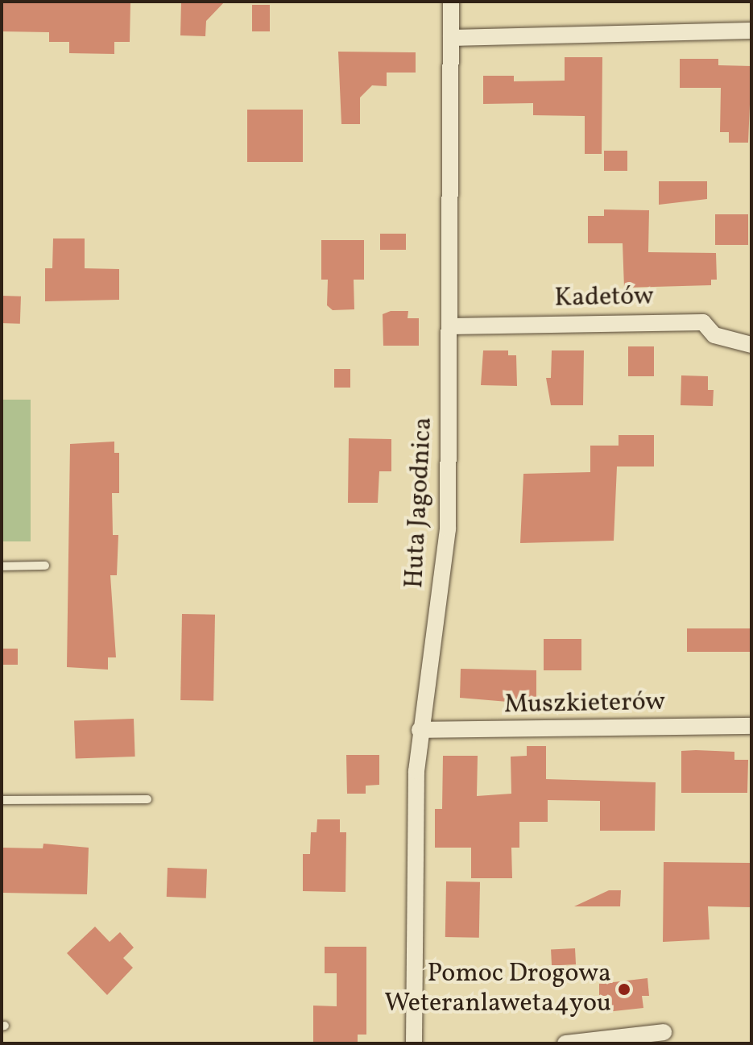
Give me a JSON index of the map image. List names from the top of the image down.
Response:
{
  "streets": {
    "street": ["Kadetów", "Huta Jagodnica", "Muszkieterów"]
  },
  "crossings": [
    ["Kadetów", "Huta Jagodnica"],
    ["Huta Jagodnica", "Muszkieterów"]
  ],
  "places": ["Pomoc Drogowa Weteranlaweta4you"]
}
